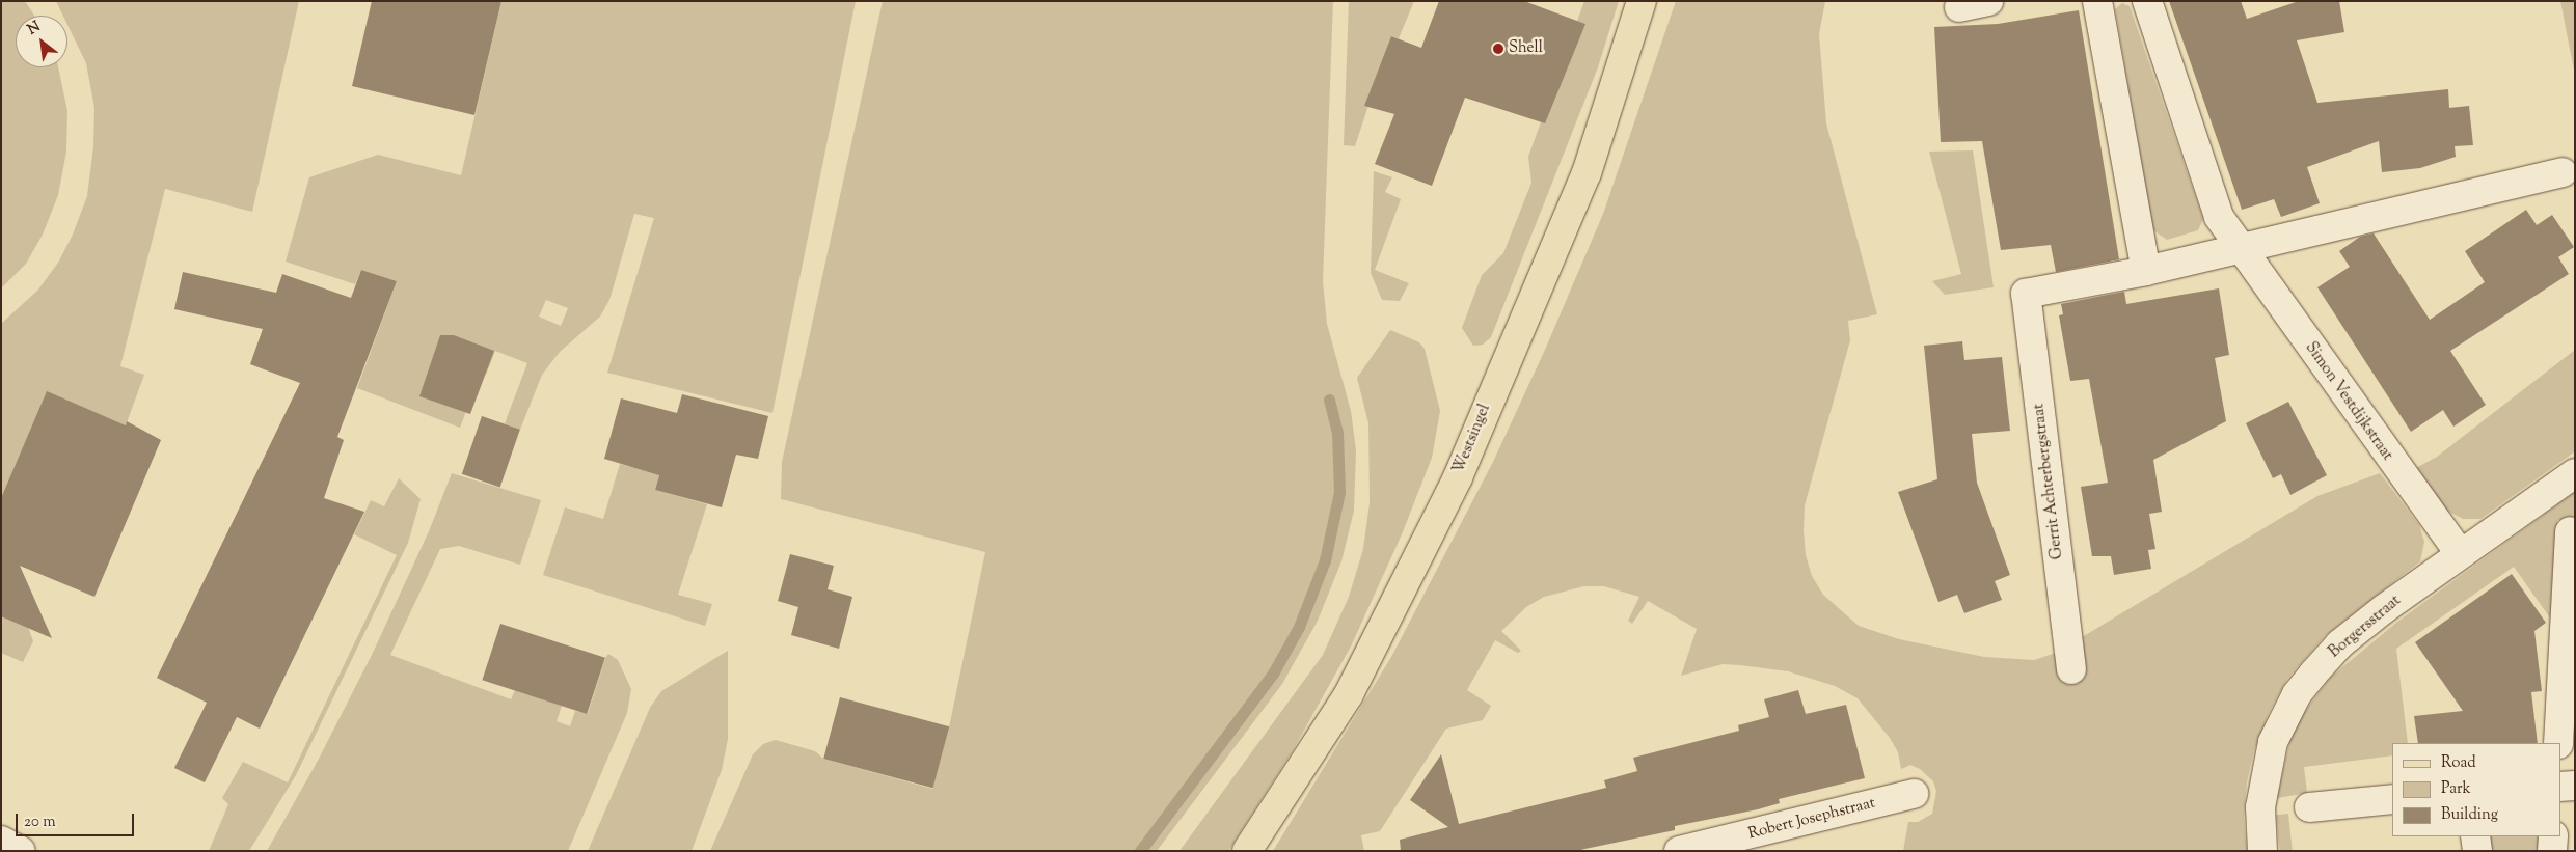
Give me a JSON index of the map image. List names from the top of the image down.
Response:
{
  "streets": {
    "main road": ["Westsingel"],
    "street": [
      "Simon Vestdijkstraat",
      "Gerrit Achterbergstraat",
      "Borgersstraat",
      "Robert Josephstraat"
    ]
  },
  "crossings": [
    ["Simon Vestdijkstraat", "Borgersstraat"]
  ],
  "places": ["Shell"],
  "legend": ["Road", "Park", "Building"],
  "scale_bar": "20 m",
  "north": "top left"
}
